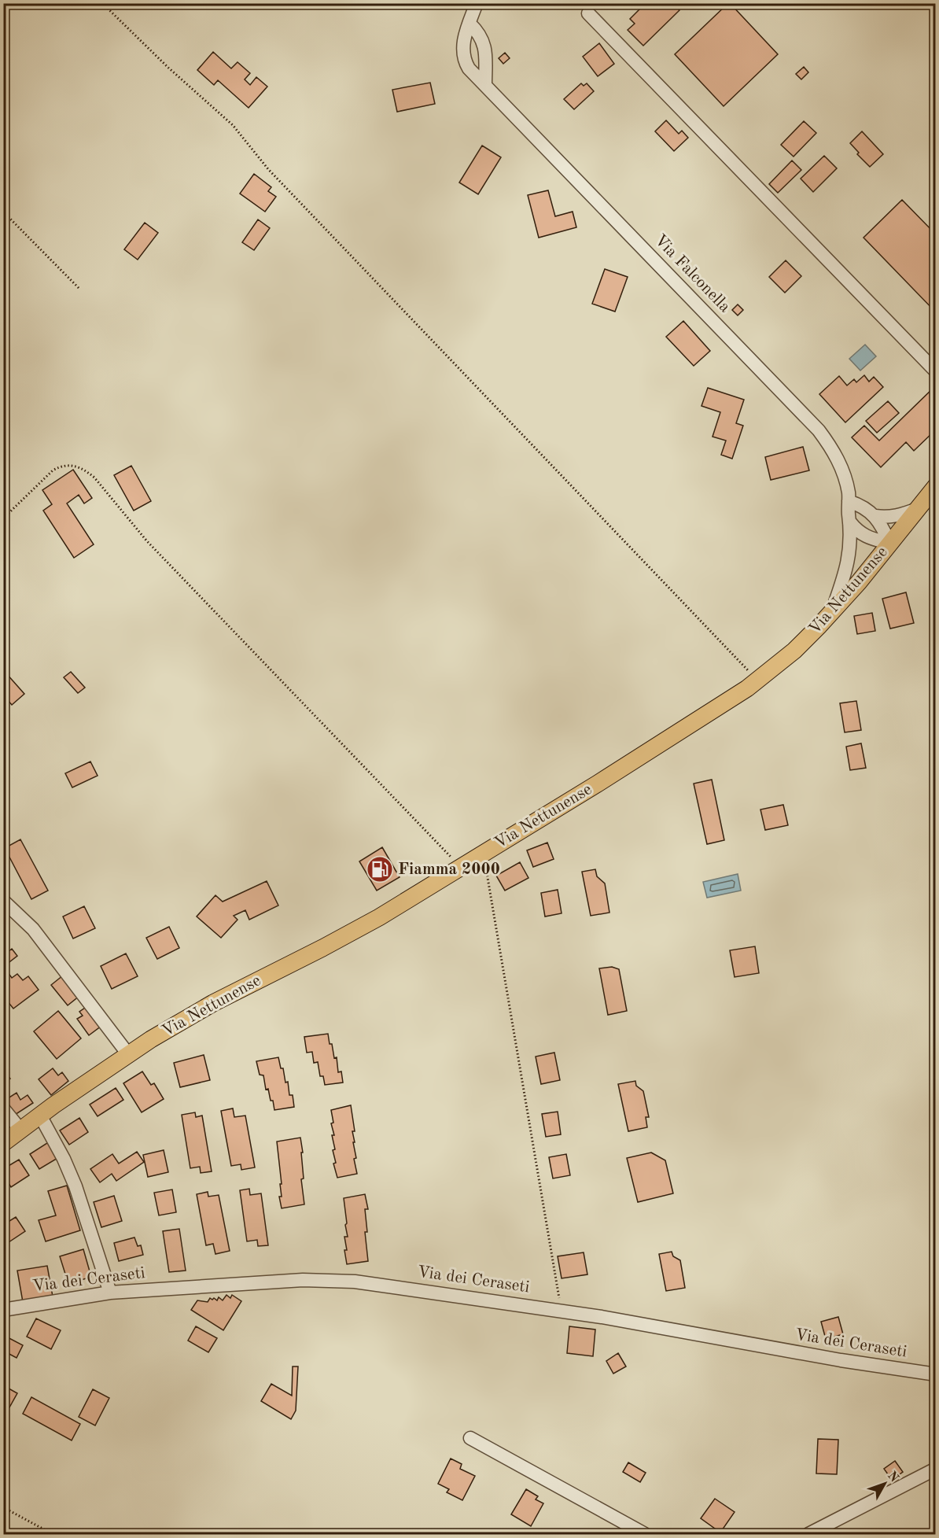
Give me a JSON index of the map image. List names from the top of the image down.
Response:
{
  "streets": {
    "main road": ["Via Nettunense"],
    "street": ["Via Falconella", "Via dei Ceraseti"]
  },
  "crossings": [
    ["Via Falconella", "Via Nettunense"]
  ],
  "places": {
    "fuel station": ["Fiamma 2000"]
  },
  "north": "top right"
}
